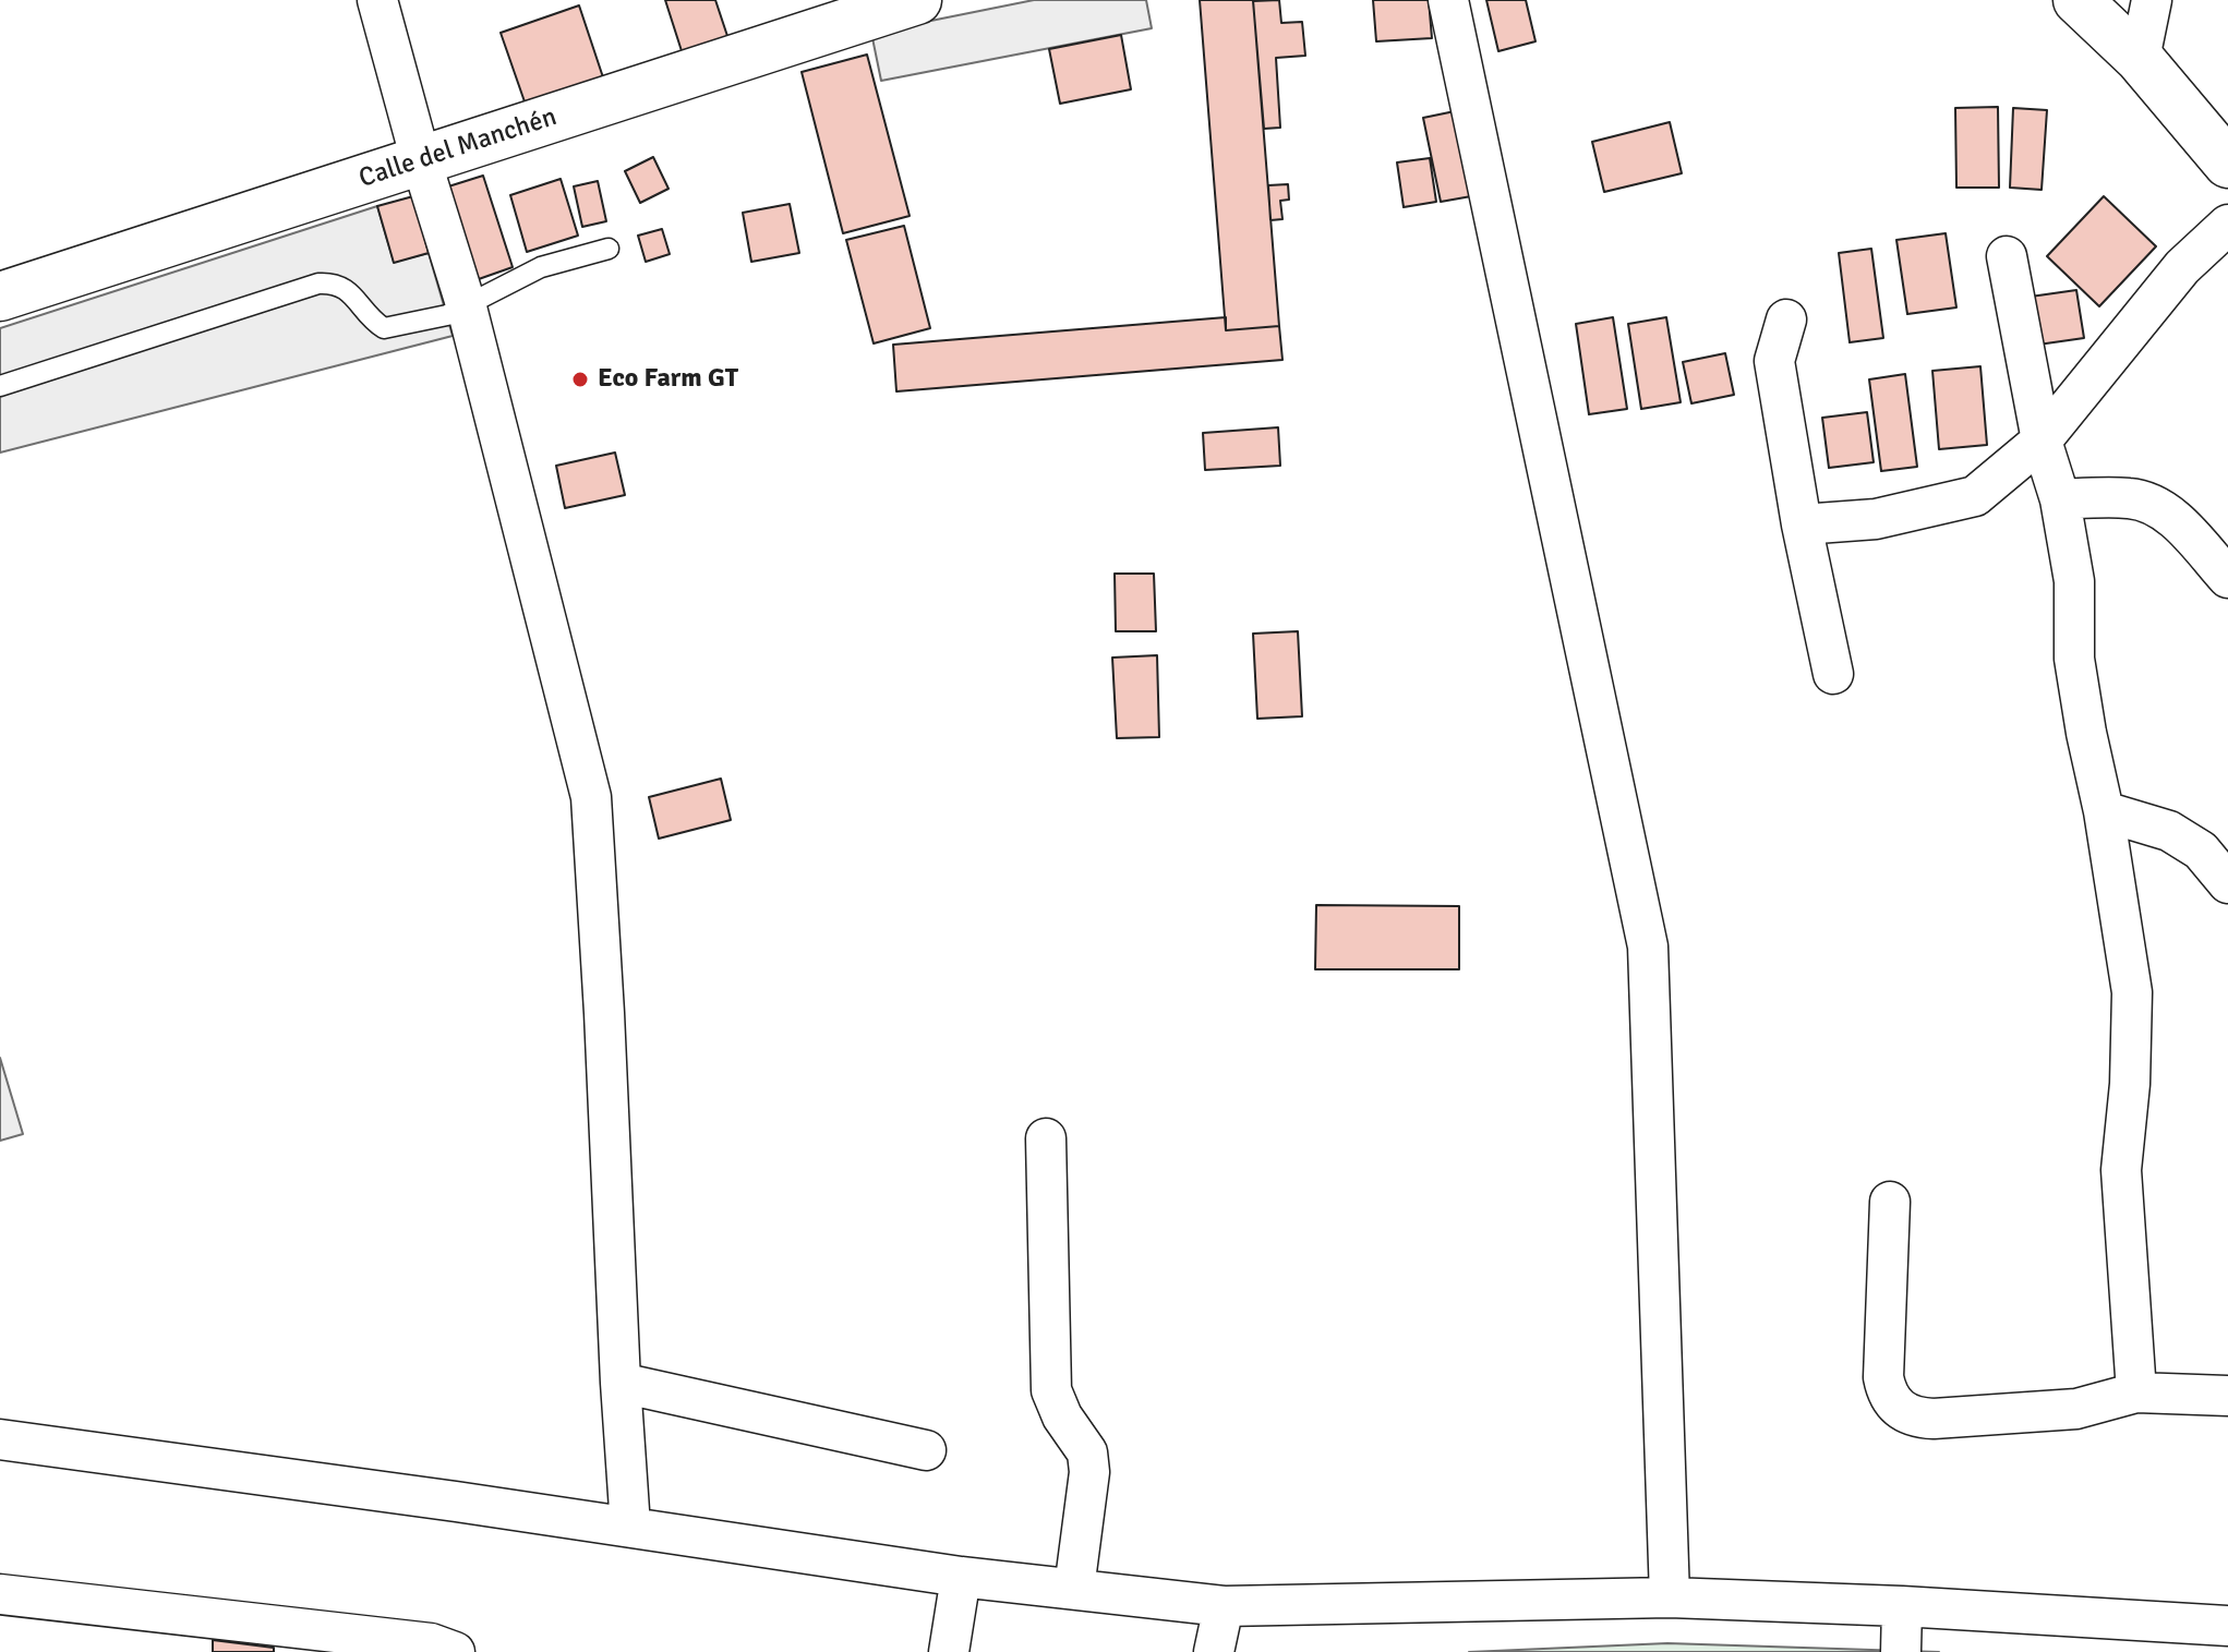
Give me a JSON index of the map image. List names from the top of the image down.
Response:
{
  "streets": {
    "street": ["Calle del Manchén"]
  },
  "places": ["Eco Farm GT"]
}
